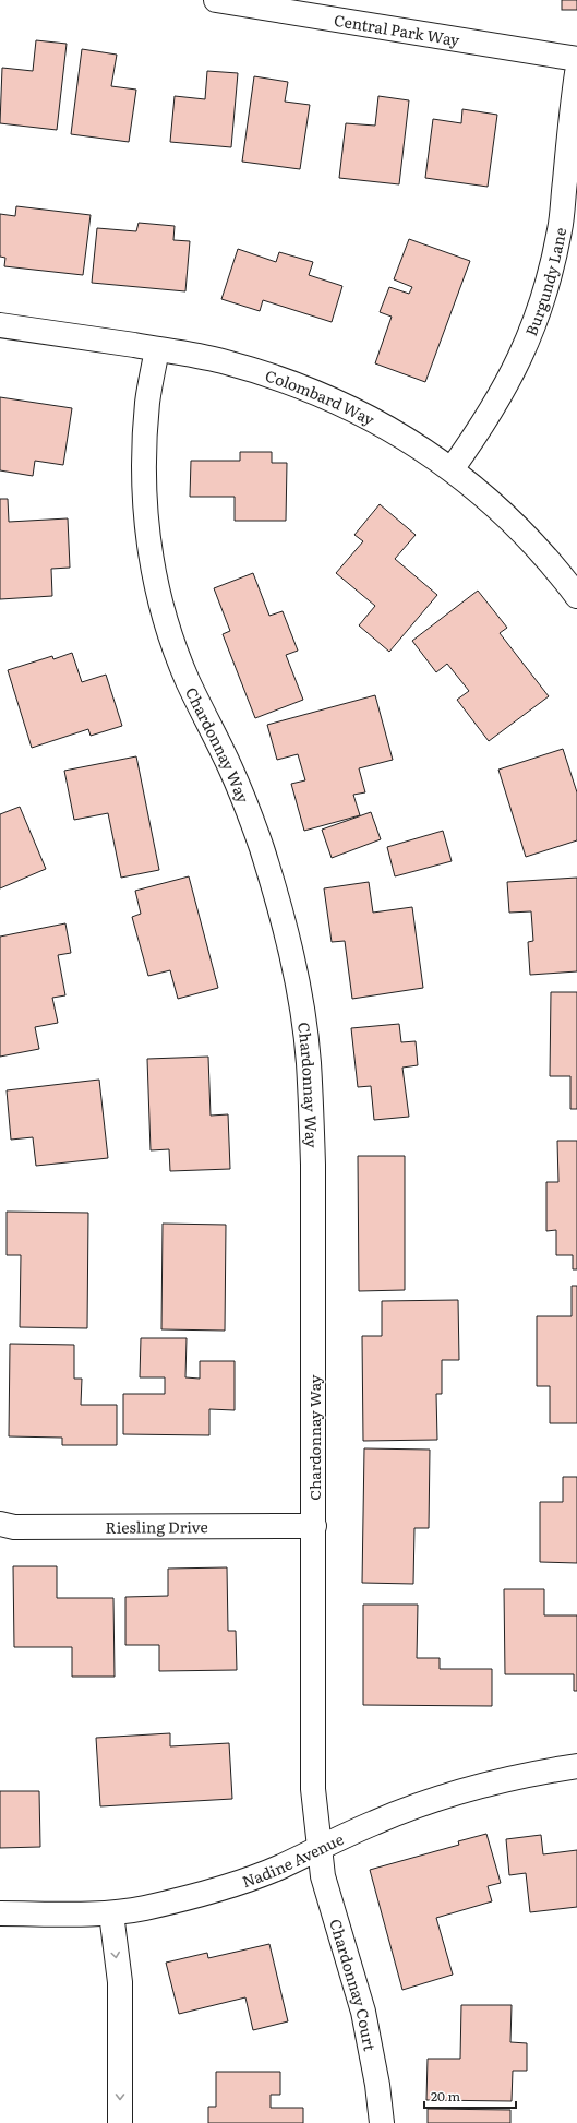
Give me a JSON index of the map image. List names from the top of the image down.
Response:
{
  "streets": {
    "street": [
      "Central Park Way",
      "Burgundy Lane",
      "Colombard Way",
      "Chardonnay Way",
      "Riesling Drive",
      "Nadine Avenue",
      "Chardonnay Court"
    ]
  },
  "crossings": [
    ["Burgundy Lane", "Colombard Way"],
    ["Colombard Way", "Chardonnay Way"],
    ["Chardonnay Way", "Riesling Drive"],
    ["Chardonnay Way", "Nadine Avenue"],
    ["Chardonnay Way", "Chardonnay Court"],
    ["Nadine Avenue", "Chardonnay Court"]
  ],
  "scale_bar": "20 m"
}
